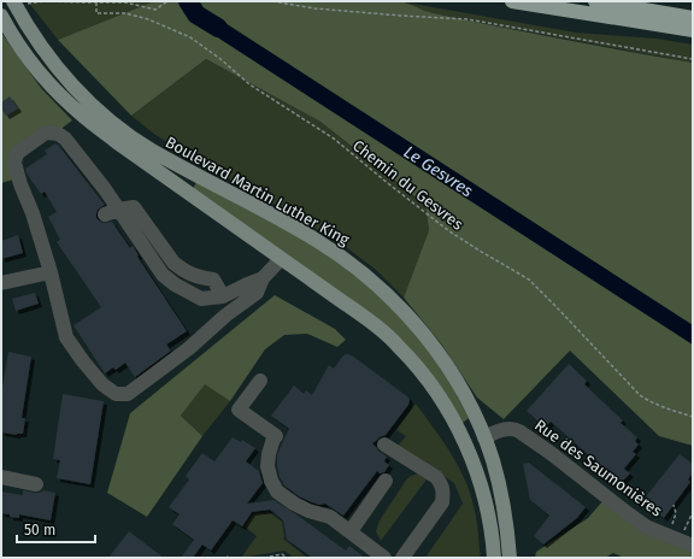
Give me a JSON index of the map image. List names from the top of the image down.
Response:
{
  "streets": {
    "main road": ["Boulevard Martin Luther King"],
    "street": ["Rue des Saumonières"],
    "path": ["Chemin du Gesvres"]
  },
  "crossings": [
    ["Boulevard Martin Luther King", "Rue des Saumonières"]
  ],
  "water": ["Le Gesvres"],
  "scale_bar": "50 m"
}
